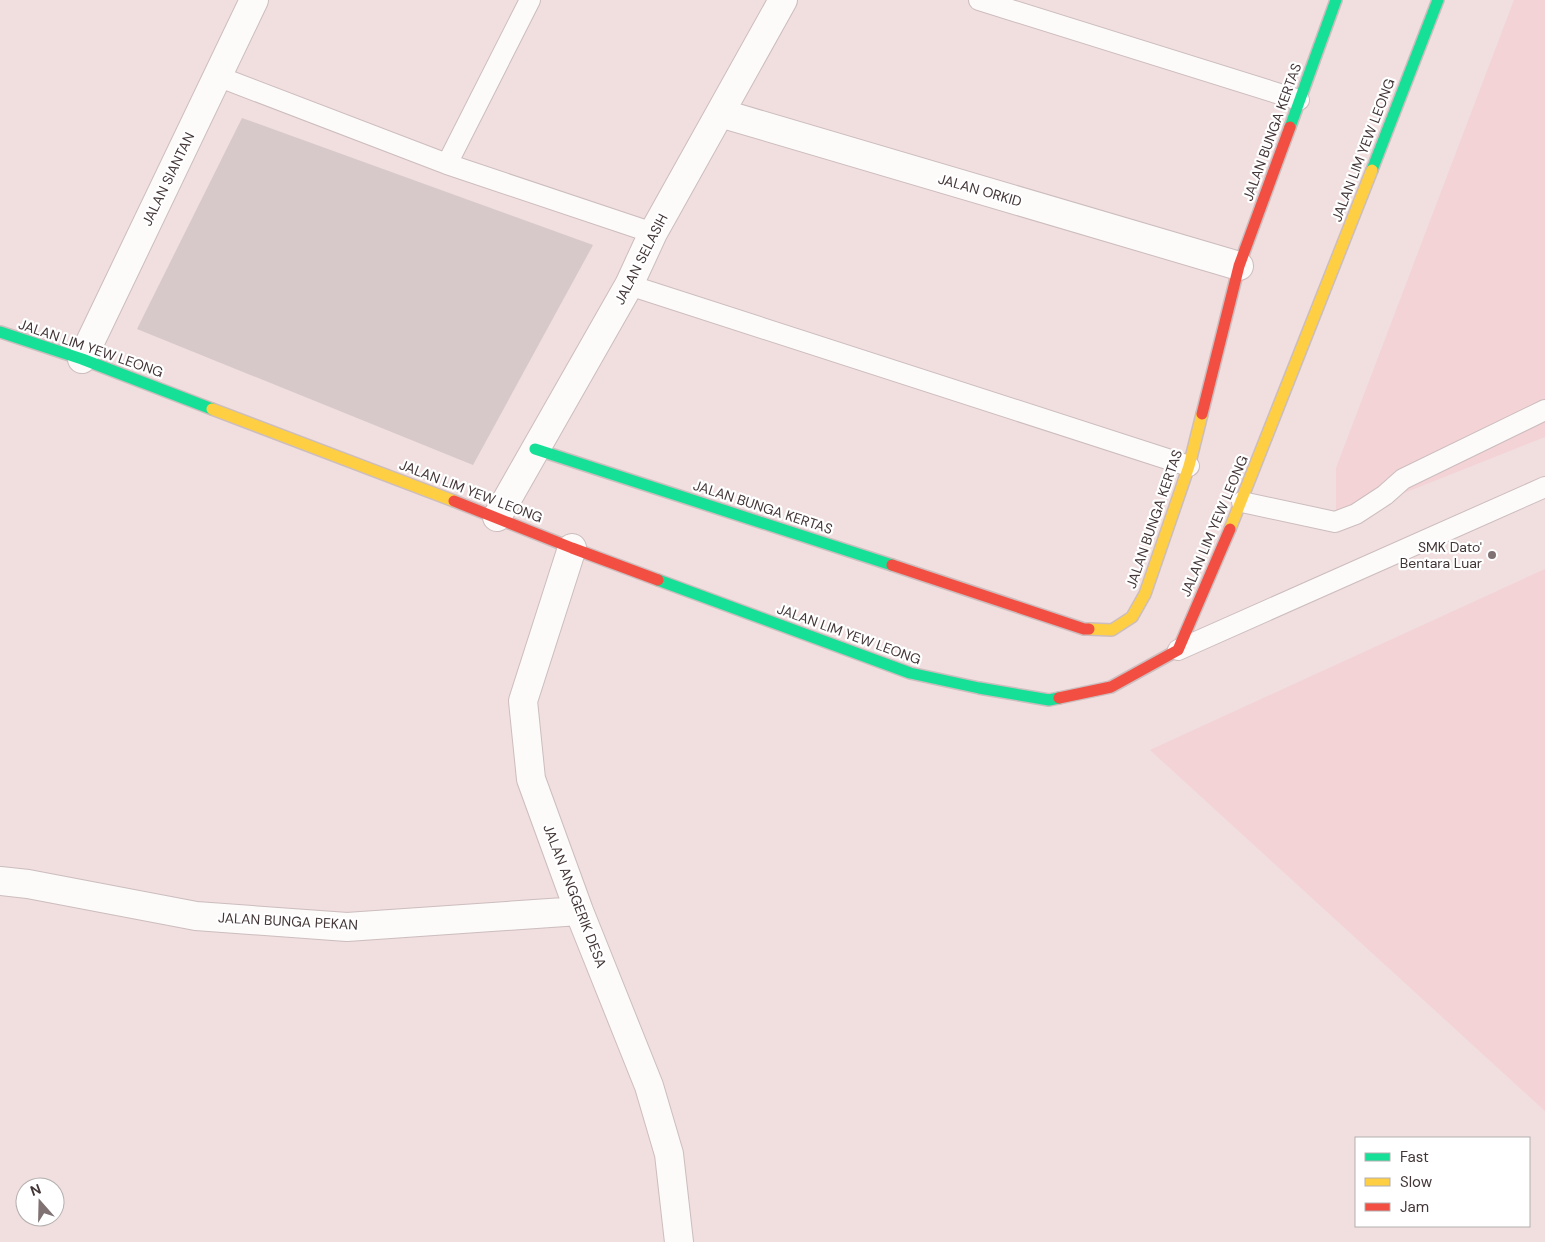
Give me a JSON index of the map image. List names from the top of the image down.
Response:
{
  "streets": {
    "street": [
      "JALAN BUNGA KERTAS",
      "JALAN LIM YEW LEONG",
      "JALAN SIANTAN",
      "JALAN ORKID",
      "JALAN SELASIH",
      "JALAN ANGGERIK DESA",
      "JALAN BUNGA PEKAN"
    ]
  },
  "crossings": [
    ["JALAN BUNGA KERTAS", "JALAN ORKID"],
    ["JALAN BUNGA KERTAS", "JALAN SELASIH"],
    ["JALAN LIM YEW LEONG", "JALAN SIANTAN"],
    ["JALAN LIM YEW LEONG", "JALAN SELASIH"],
    ["JALAN LIM YEW LEONG", "JALAN ANGGERIK DESA"],
    ["JALAN ORKID", "JALAN SELASIH"],
    ["JALAN ANGGERIK DESA", "JALAN BUNGA PEKAN"]
  ],
  "places": ["SMK Dato' Bentara Luar"],
  "legend": ["Fast", "Slow", "Jam"],
  "north": "top"
}
